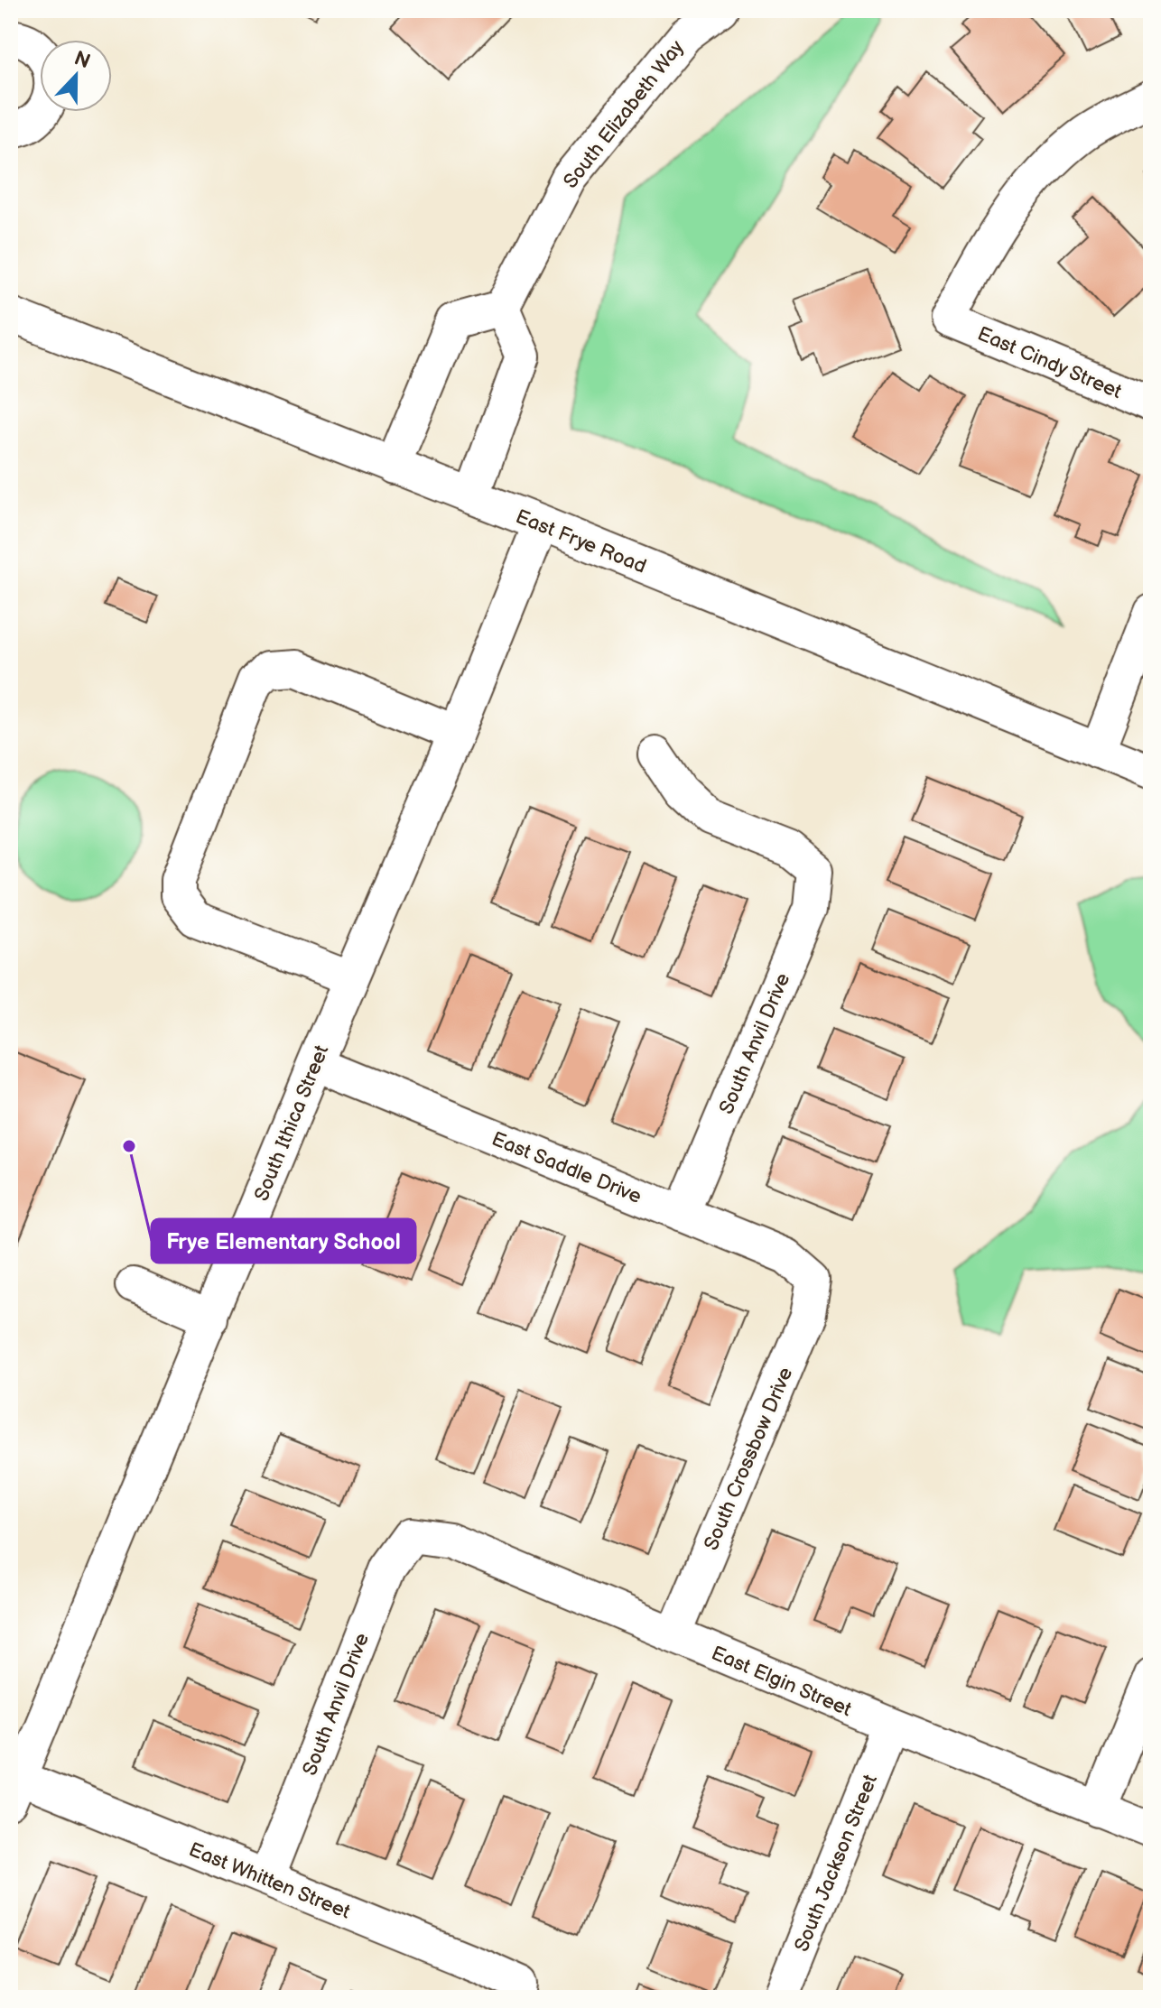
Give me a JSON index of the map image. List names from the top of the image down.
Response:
{
  "streets": {
    "street": [
      "South Elizabeth Way",
      "East Cindy Street",
      "East Frye Road",
      "South Anvil Drive",
      "South Ithica Street",
      "East Saddle Drive",
      "South Crossbow Drive",
      "East Elgin Street",
      "South Jackson Street",
      "East Whitten Street"
    ]
  },
  "crossings": [
    ["East Frye Road", "South Ithica Street"],
    ["South Anvil Drive", "East Saddle Drive"],
    ["South Anvil Drive", "East Elgin Street"],
    ["South Anvil Drive", "East Whitten Street"],
    ["South Ithica Street", "East Saddle Drive"],
    ["South Ithica Street", "East Whitten Street"],
    ["East Saddle Drive", "South Crossbow Drive"],
    ["South Crossbow Drive", "East Elgin Street"],
    ["East Elgin Street", "South Jackson Street"]
  ],
  "places": ["Frye Elementary School"],
  "north": "top"
}
